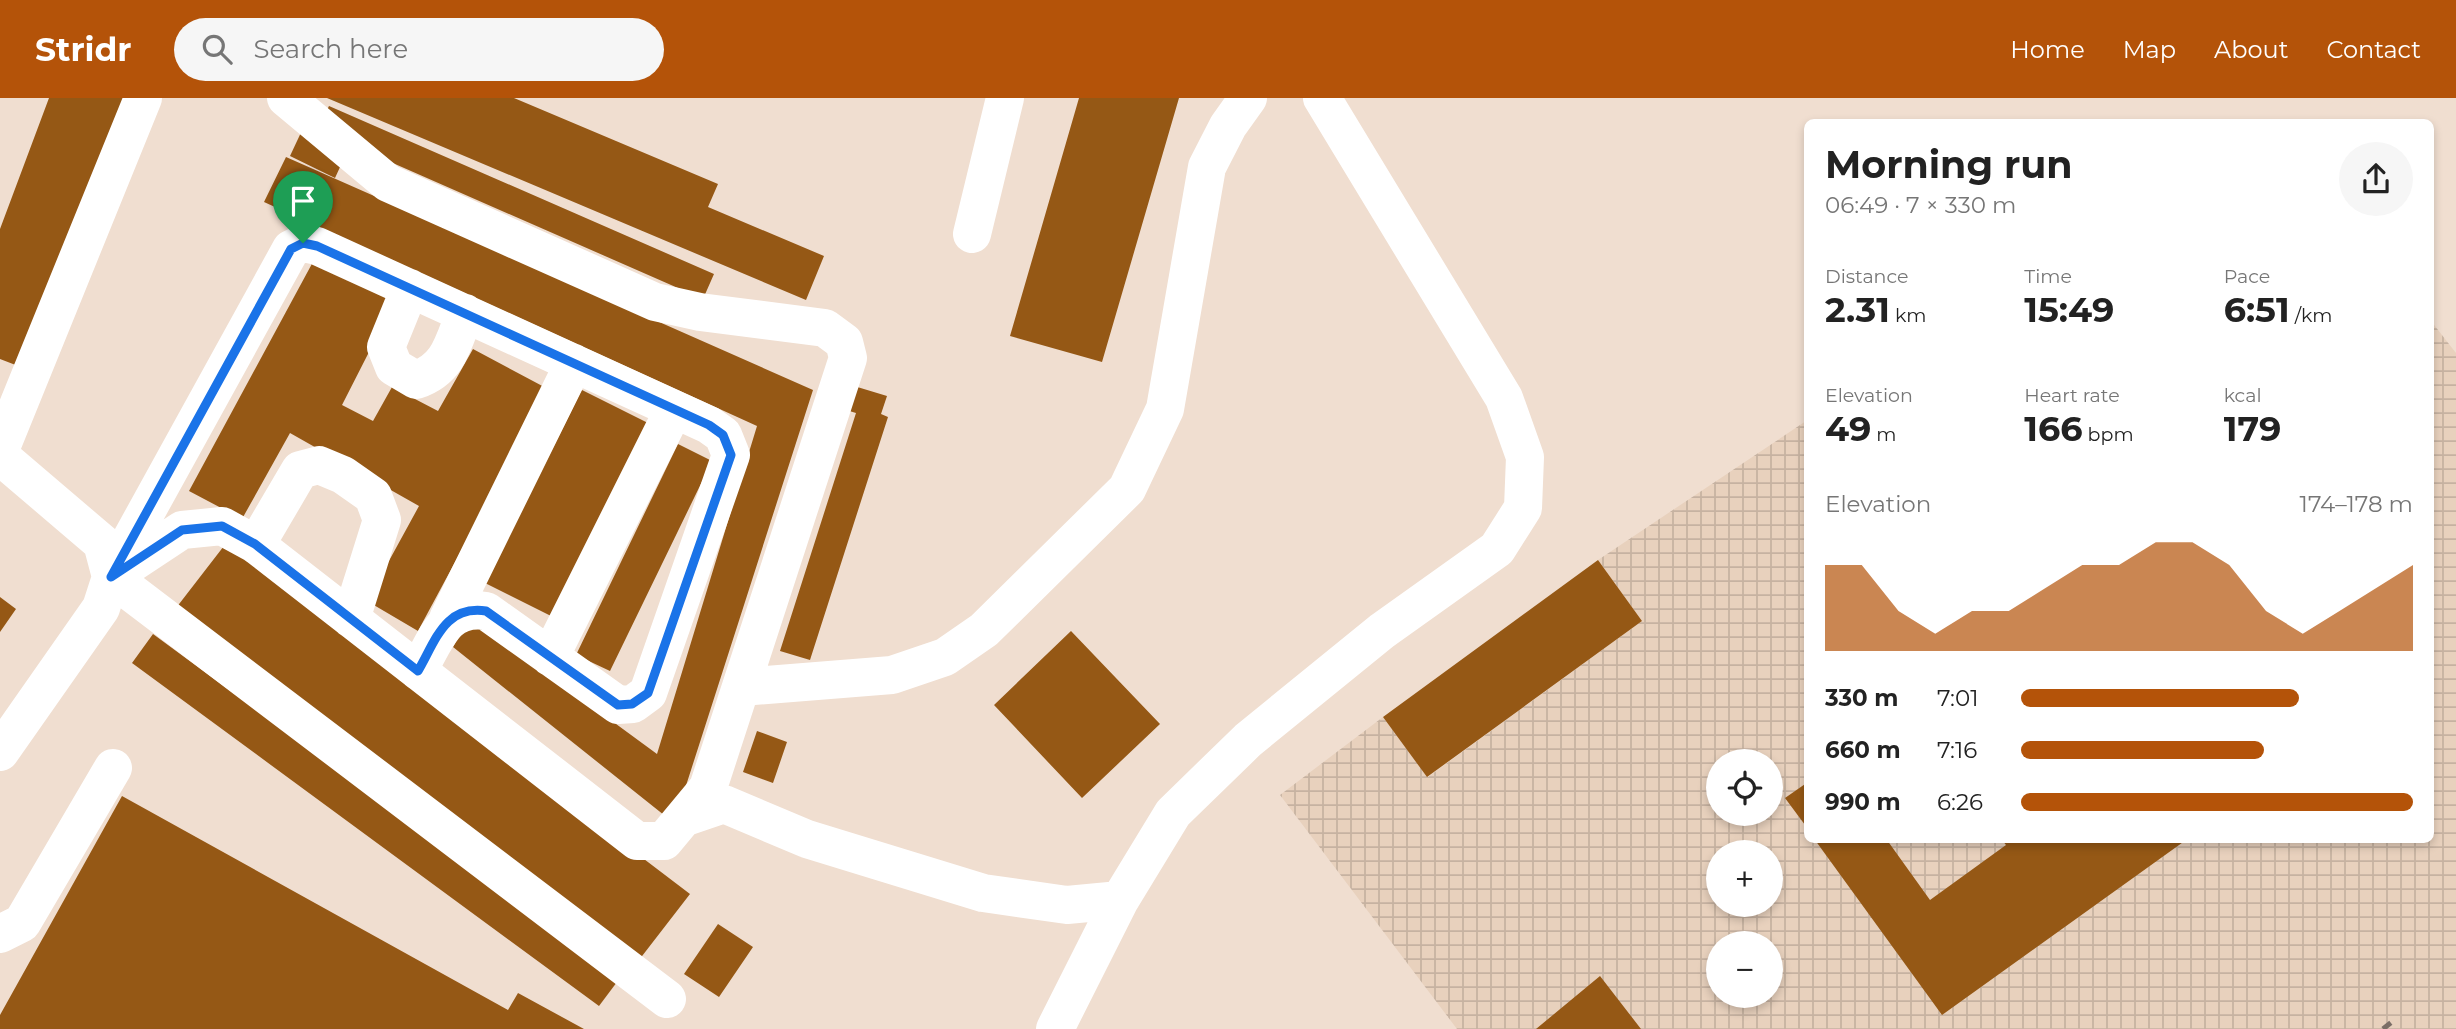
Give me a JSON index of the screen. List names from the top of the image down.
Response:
{
  "page": {
    "header": "Stridr",
    "search": "Search here",
    "nav": [
      "Home",
      "Map",
      "About",
      "Contact"
    ],
    "heading": ["Morning run", "06:49 · 7 × 330 m"],
    "stats": [
      ["Distance", "2.31 km"],
      ["Time", "15:49"],
      ["Pace", "6:51 /km"],
      ["Elevation", "49 m"],
      ["Heart rate", "166 bpm"],
      ["kcal", "179"]
    ],
    "chart": ["Elevation", "174–178 m"],
    "list": [
      {
        "name": "330 m",
        "note": "7:01"
      },
      {
        "name": "660 m",
        "note": "7:16"
      },
      {
        "name": "990 m",
        "note": "6:26"
      }
    ],
    "map_buttons": ["+", "−"]
  }
}
